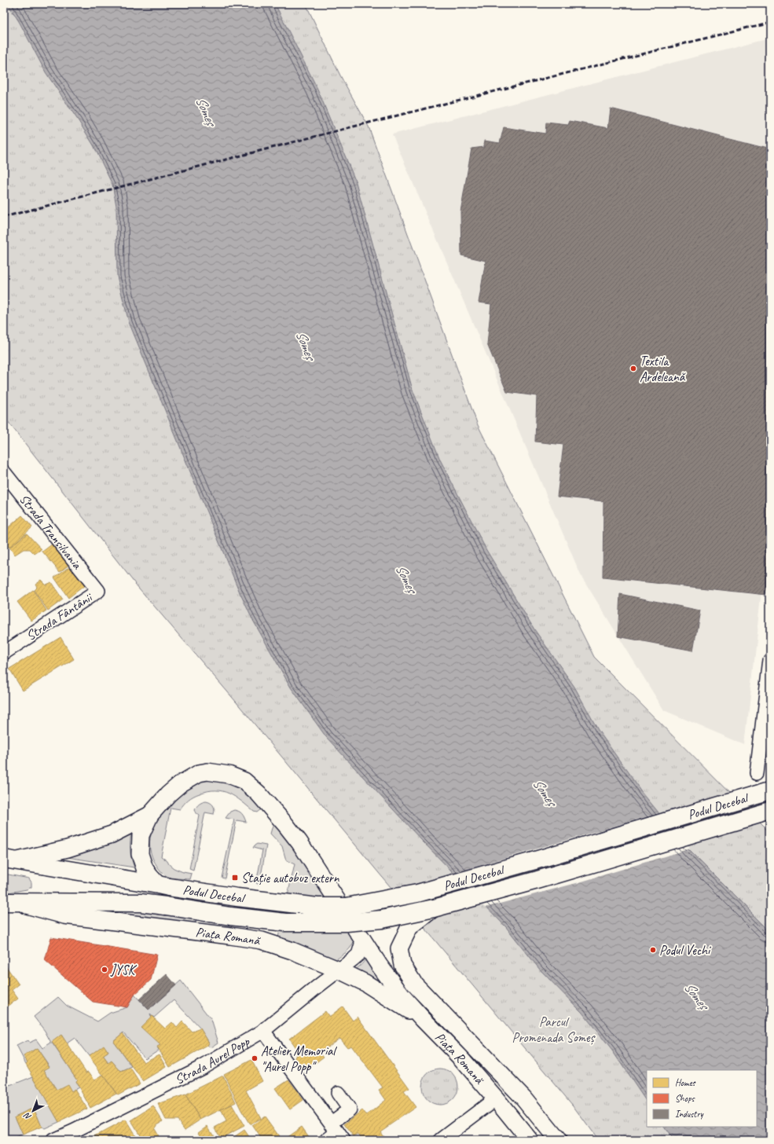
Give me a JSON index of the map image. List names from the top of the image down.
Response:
{
  "streets": {
    "main road": ["Podul Decebal", "Piața Romană"],
    "street": ["Strada Transilvania", "Strada Fântânii", "Strada Aurel Popp"]
  },
  "crossings": [
    ["Strada Transilvania", "Strada Fântânii"],
    ["Podul Decebal", "Piața Romană"],
    ["Piața Romană", "Strada Aurel Popp"]
  ],
  "water": ["Someș"],
  "parks": ["Parcul Promenada Someș"],
  "places": {
    "other": [
      "Textila Ardeleană",
      "Podul Vechi",
      "JYSK",
      "Atelier Memorial \"Aurel Popp\""
    ],
    "transit": ["Stație autobuz extern"]
  },
  "legend": ["Homes", "Shops", "Industry"],
  "north": "bottom left"
}
